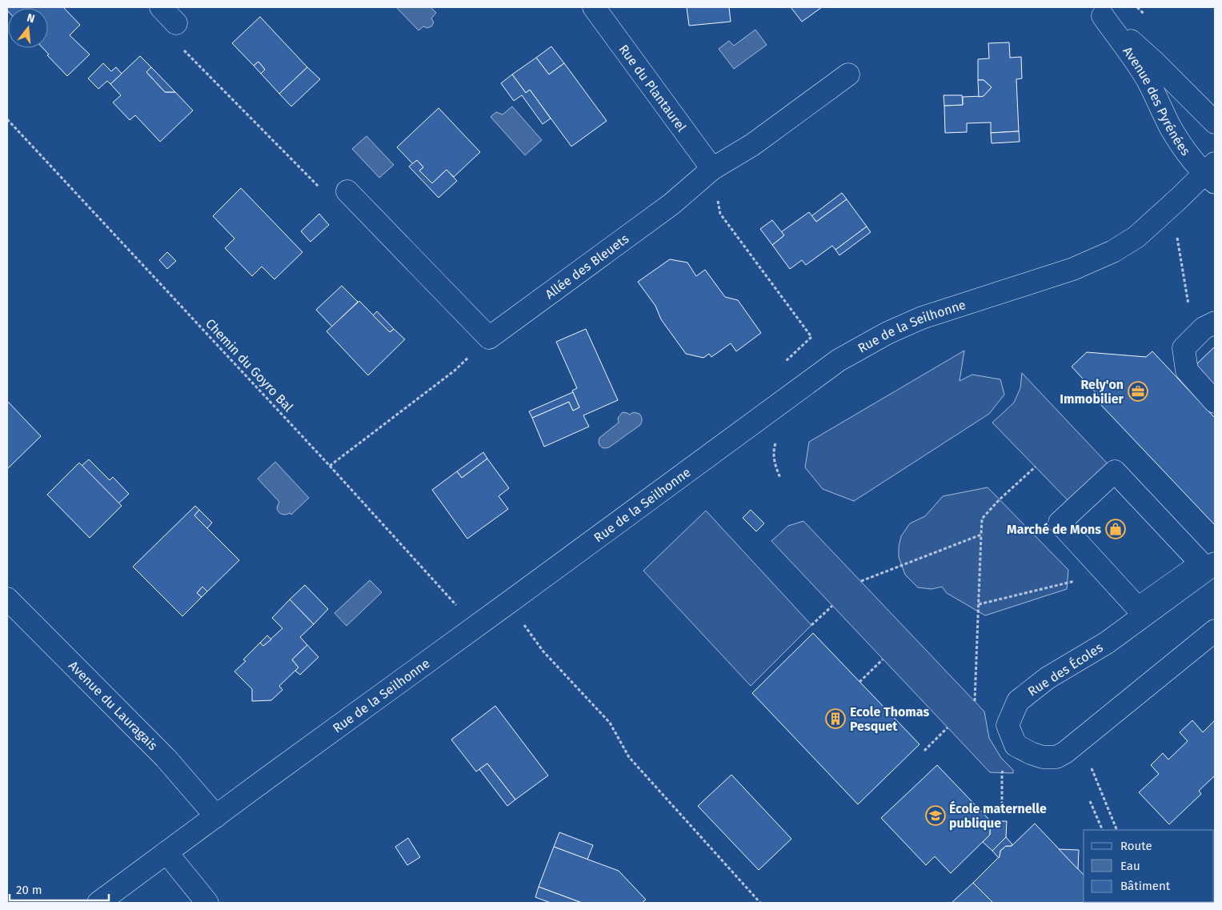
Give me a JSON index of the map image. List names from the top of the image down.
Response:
{
  "streets": {
    "street": [
      "Rue du Plantaurel",
      "Avenue des Pyrénées",
      "Allée des Bleuets",
      "Rue de la Seilhonne",
      "Rue des Écoles",
      "Avenue du Lauragais"
    ],
    "path": ["Chemin du Goyro Bal"]
  },
  "crossings": [
    ["Rue du Plantaurel", "Allée des Bleuets"],
    ["Avenue des Pyrénées", "Rue de la Seilhonne"],
    ["Rue de la Seilhonne", "Chemin du Goyro Bal"],
    ["Rue de la Seilhonne", "Avenue du Lauragais"]
  ],
  "places": {
    "office": ["Rely'on Immobilier"],
    "shop": ["Marché de Mons"],
    "building": ["Ecole Thomas Pesquet"],
    "school or university": ["École maternelle publique"]
  },
  "legend": ["Route", "Eau", "Bâtiment"],
  "scale_bar": "20 m",
  "north": "top"
}
